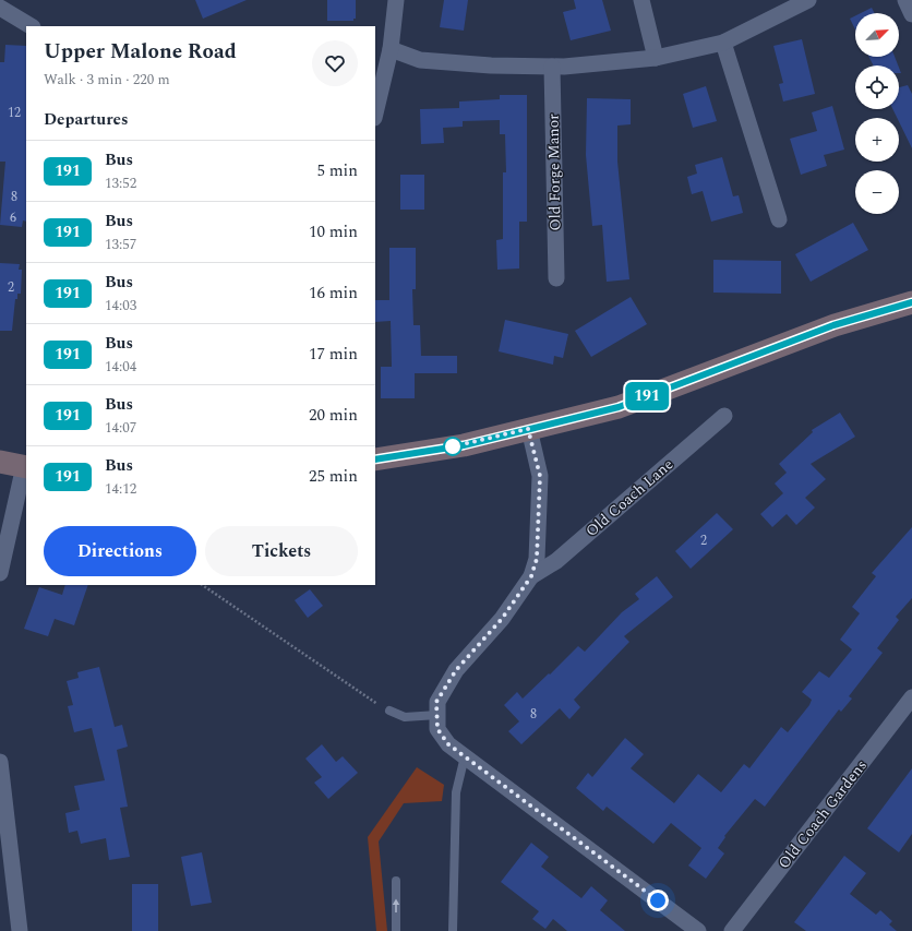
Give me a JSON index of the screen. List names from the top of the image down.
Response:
{
  "streets": {
    "street": ["Old Forge Manor", "Old Coach Lane", "Old Coach Gardens"]
  },
  "lines": ["bus line 191"],
  "house_numbers": [
    "12",
    "8",
    "6",
    "2",
    "2",
    "8"
  ],
  "north": "top right",
  "page": {
    "on_map": "191",
    "map_buttons": ["+", "−"],
    "heading": [
      ["Upper Malone Road", "Walk · 3 min · 220 m"],
      "Departures"
    ],
    "list": [
      {
        "mark": "191",
        "name": "Bus",
        "note": "13:52",
        "value": "5 min"
      },
      {
        "mark": "191",
        "name": "Bus",
        "note": "13:57",
        "value": "10 min"
      },
      {
        "mark": "191",
        "name": "Bus",
        "note": "14:03",
        "value": "16 min"
      },
      {
        "mark": "191",
        "name": "Bus",
        "note": "14:04",
        "value": "17 min"
      },
      {
        "mark": "191",
        "name": "Bus",
        "note": "14:07",
        "value": "20 min"
      },
      {
        "mark": "191",
        "name": "Bus",
        "note": "14:12",
        "value": "25 min"
      }
    ],
    "buttons": ["Directions", "Tickets"]
  }
}
